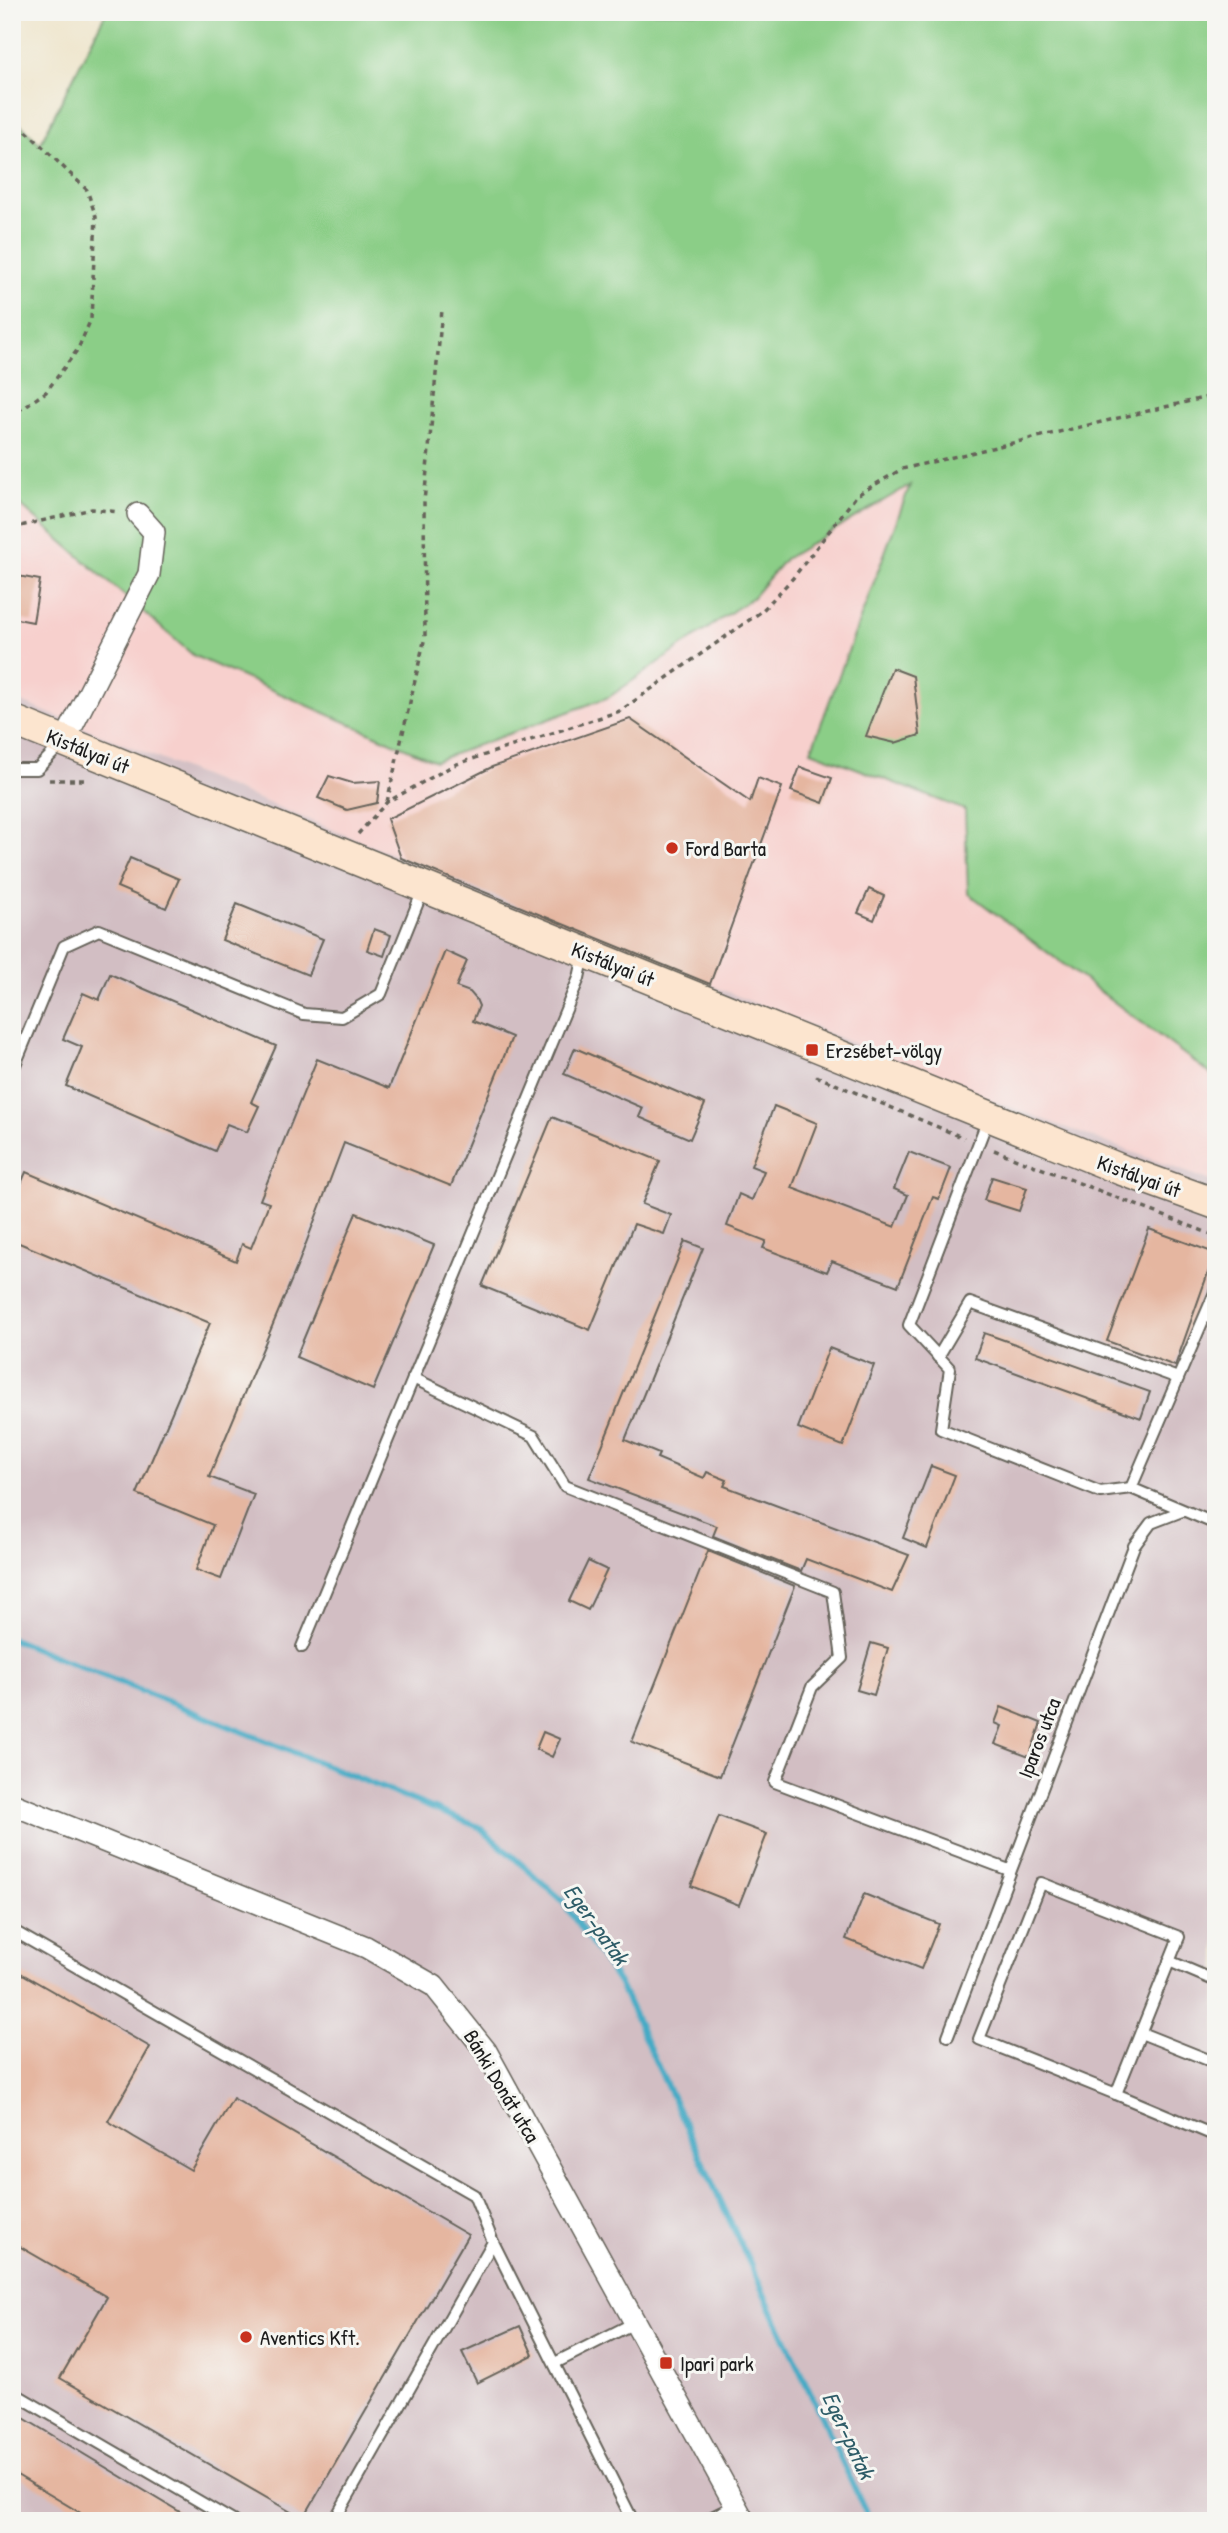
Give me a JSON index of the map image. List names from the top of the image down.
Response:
{
  "streets": {
    "main road": ["Kistályai út"],
    "street": ["Bánki Donát utca"],
    "lane": ["Iparos utca"]
  },
  "water": ["Eger-patak"],
  "places": {
    "other": ["Ford Barta", "Aventics Kft."],
    "transit": ["Erzsébet-völgy", "Ipari park"]
  }
}
